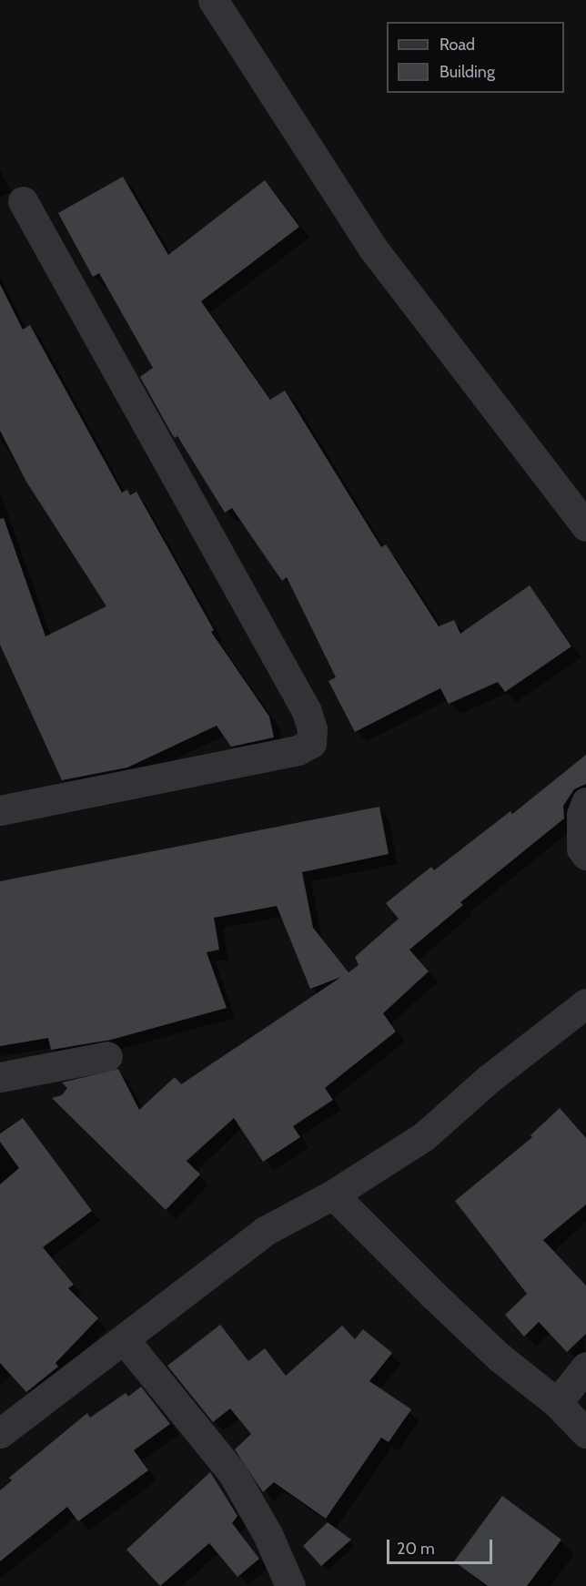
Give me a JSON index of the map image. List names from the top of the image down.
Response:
{
  "legend": ["Road", "Building"],
  "scale_bar": "20 m"
}
